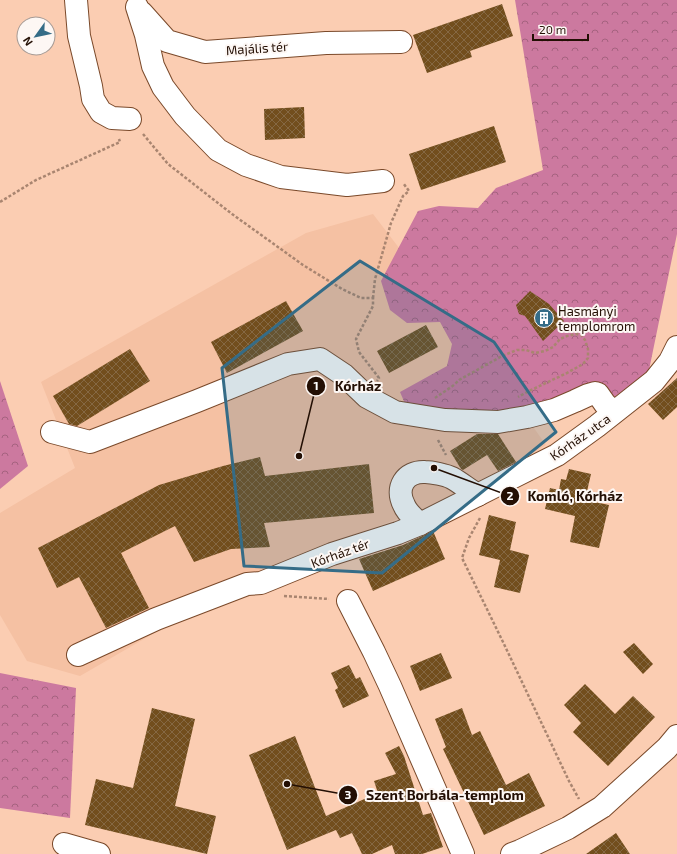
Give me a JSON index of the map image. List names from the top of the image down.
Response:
{
  "streets": {
    "street": ["Majális tér", "Kórház utca", "Kórház tér"]
  },
  "crossings": [
    ["Kórház utca", "Kórház tér"]
  ],
  "places": {
    "building": ["Hasmányi templomrom"],
    "other": ["Kórház", "Komló, Kórház", "Szent Borbála-templom"]
  },
  "scale_bar": "20 m",
  "north": "bottom left"
}
